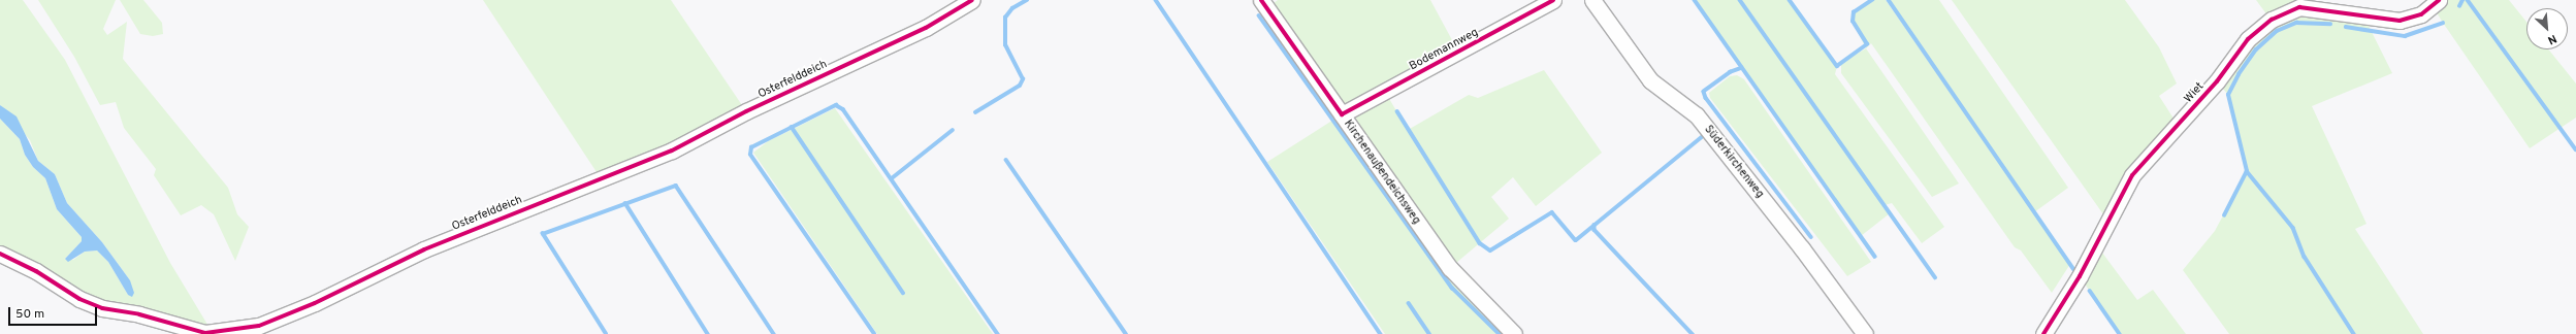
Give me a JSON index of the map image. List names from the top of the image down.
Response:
{
  "streets": {
    "street": [
      "Bodemannweg",
      "Osterfelddeich",
      "Wiet",
      "Süderkirchenweg",
      "Kirchenaußendeichsweg"
    ]
  },
  "crossings": [
    ["Bodemannweg", "Kirchenaußendeichsweg"]
  ],
  "scale_bar": "50 m",
  "north": "bottom right"
}
